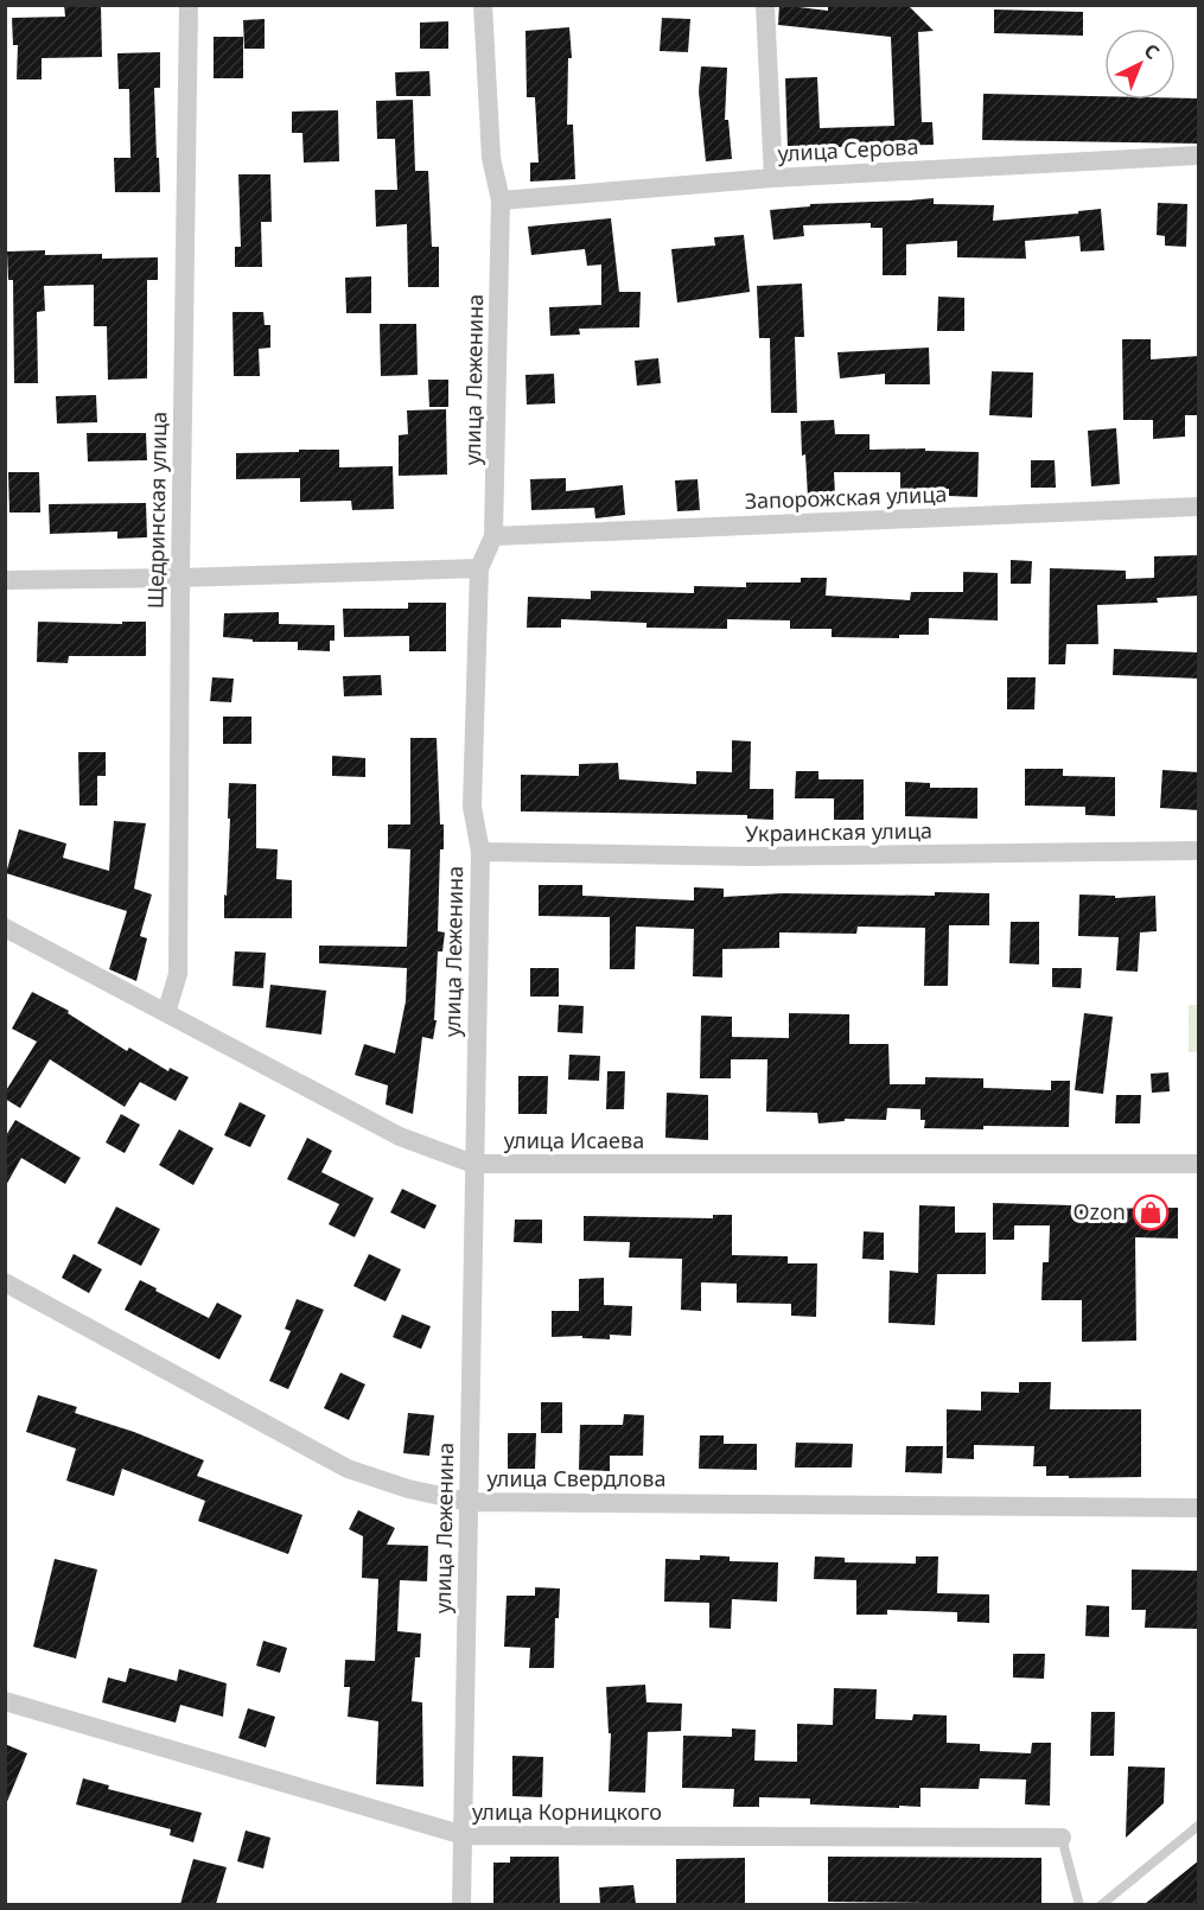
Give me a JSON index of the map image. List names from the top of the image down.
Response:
{
  "streets": {
    "street": [
      "улица Серова",
      "улица Леженина",
      "Запорожская улица",
      "Щедринская улица",
      "Украинская улица",
      "улица Исаева",
      "улица Свердлова",
      "улица Корницкого"
    ]
  },
  "crossings": [
    ["улица Серова", "улица Леженина"],
    ["улица Леженина", "Запорожская улица"],
    ["улица Леженина", "Украинская улица"],
    ["улица Леженина", "улица Исаева"],
    ["улица Леженина", "улица Свердлова"],
    ["улица Леженина", "улица Корницкого"],
    ["Щедринская улица", "улица Исаева"]
  ],
  "places": {
    "shop": ["Ozon"]
  },
  "north": "top right"
}
